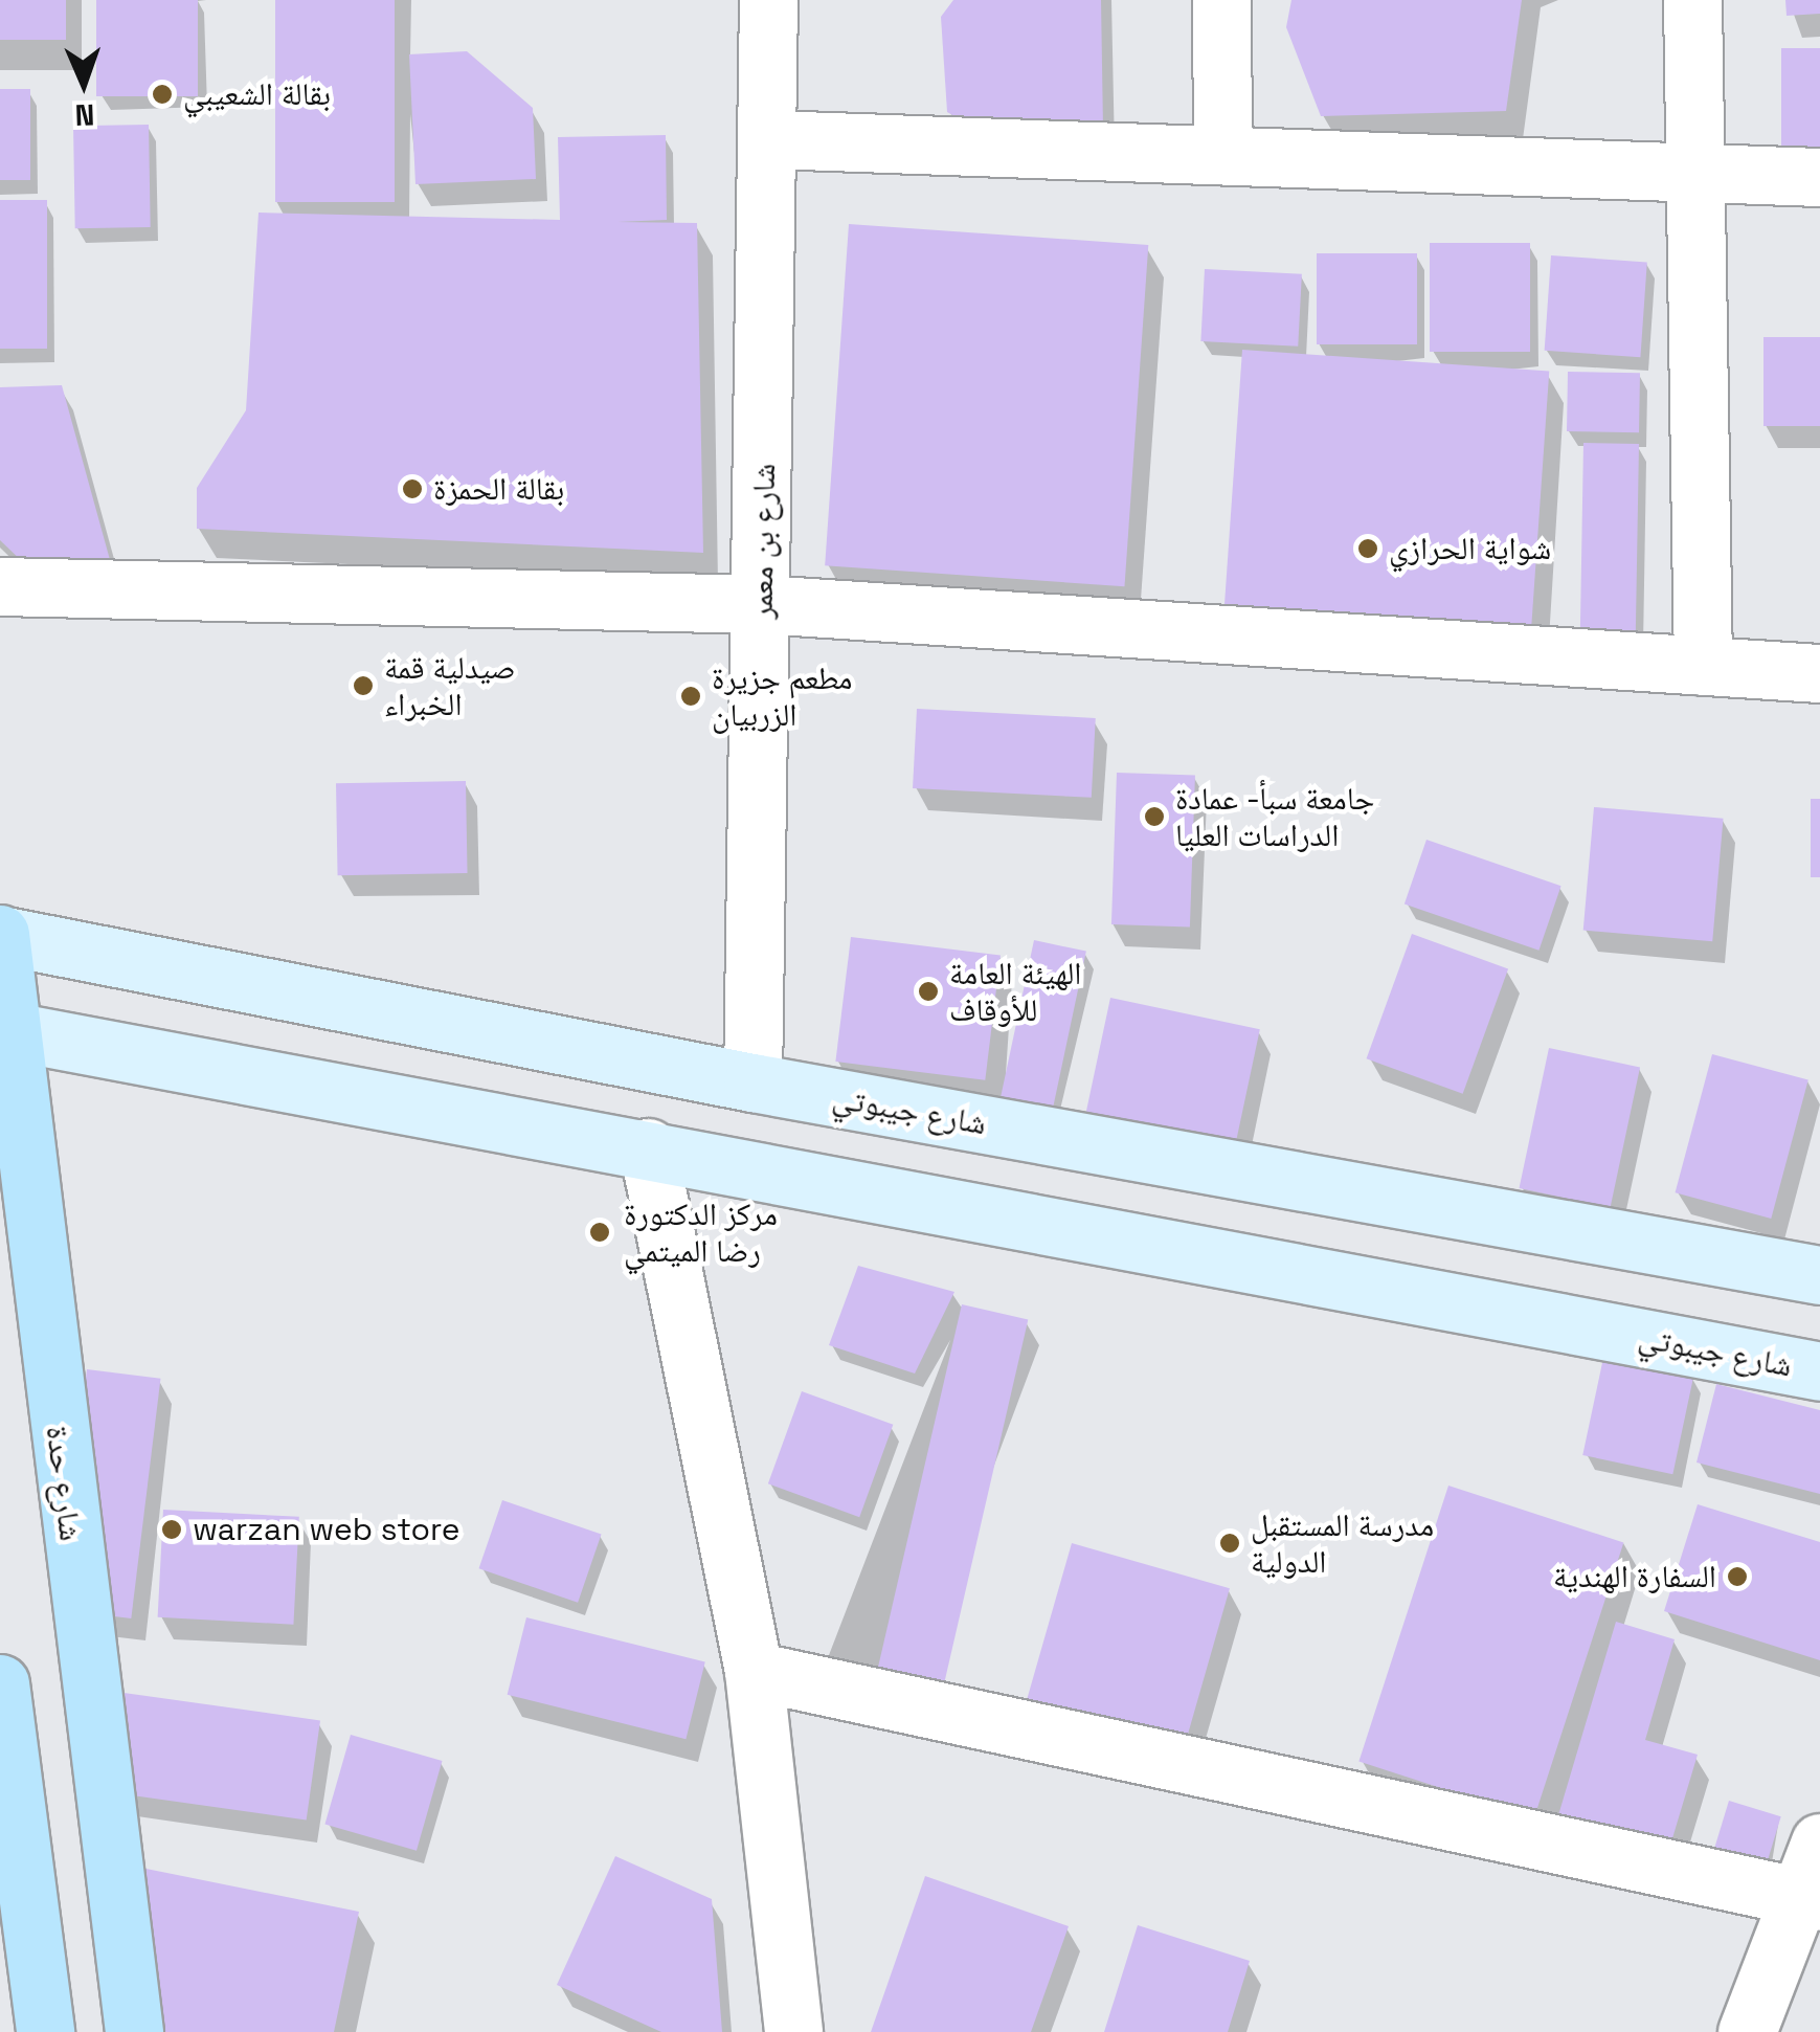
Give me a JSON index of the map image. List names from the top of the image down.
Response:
{
  "streets": {
    "main road": ["شارع حدة"],
    "street": ["شارع بن معمر", "شارع جيبوتي"]
  },
  "crossings": [
    ["شارع بن معمر", "شارع جيبوتي"],
    ["شارع جيبوتي", "شارع حدة"]
  ],
  "places": [
    "بقالة الشعيبي",
    "بقالة الحمزة",
    "شواية الحرازي",
    "صيدلية قمة الخبراء",
    "مطعم جزيرة الزربيان",
    "جامعة سبأ- عمادة الدراسات العليا",
    "الهيئة العامة للأوقاف",
    "مركز الدكتورة رضا الميتمي",
    "warzan web store",
    "مدرسة المستقبل الدولية",
    "السفارة الهندية"
  ],
  "north": "bottom"
}
